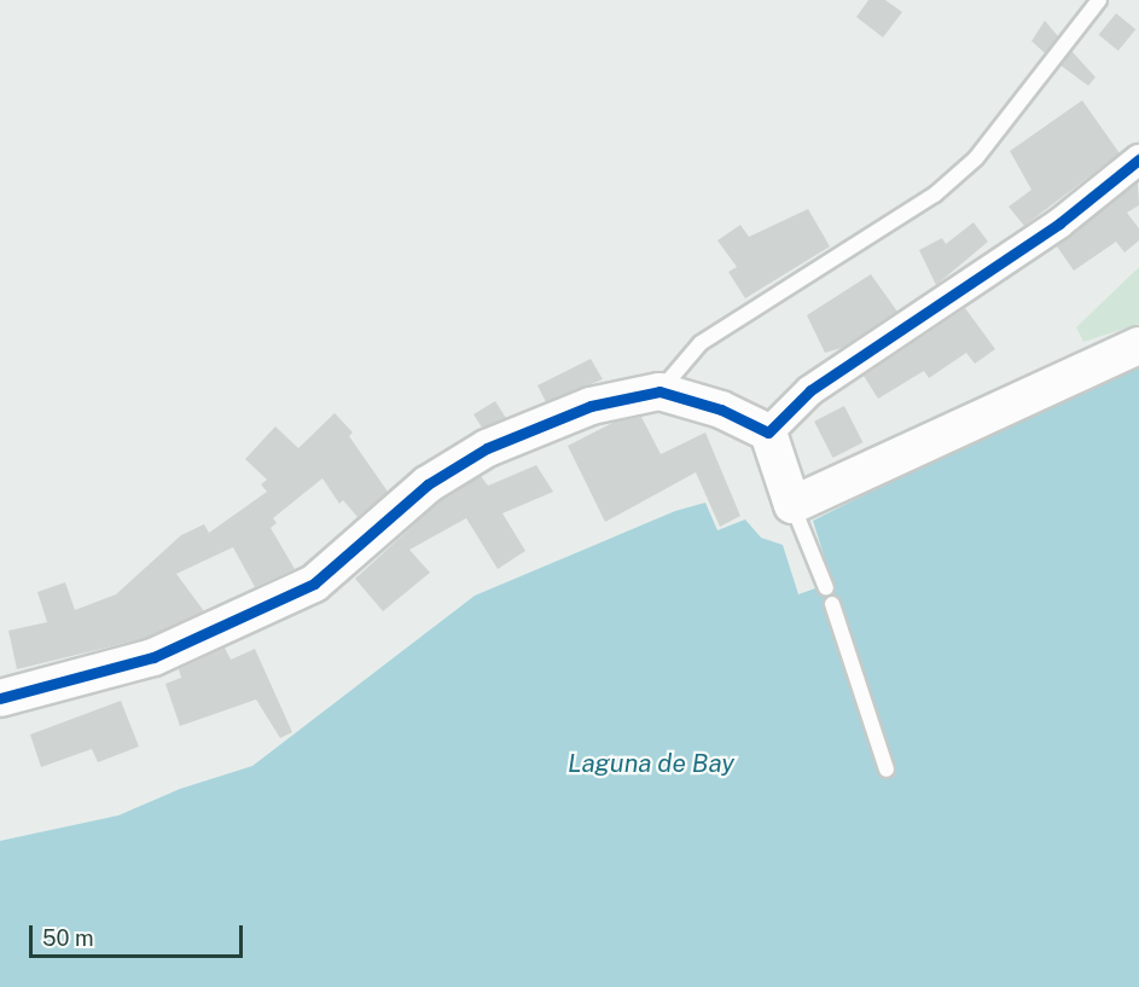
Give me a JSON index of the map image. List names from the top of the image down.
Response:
{
  "water": ["Laguna de Bay"],
  "scale_bar": "50 m"
}
